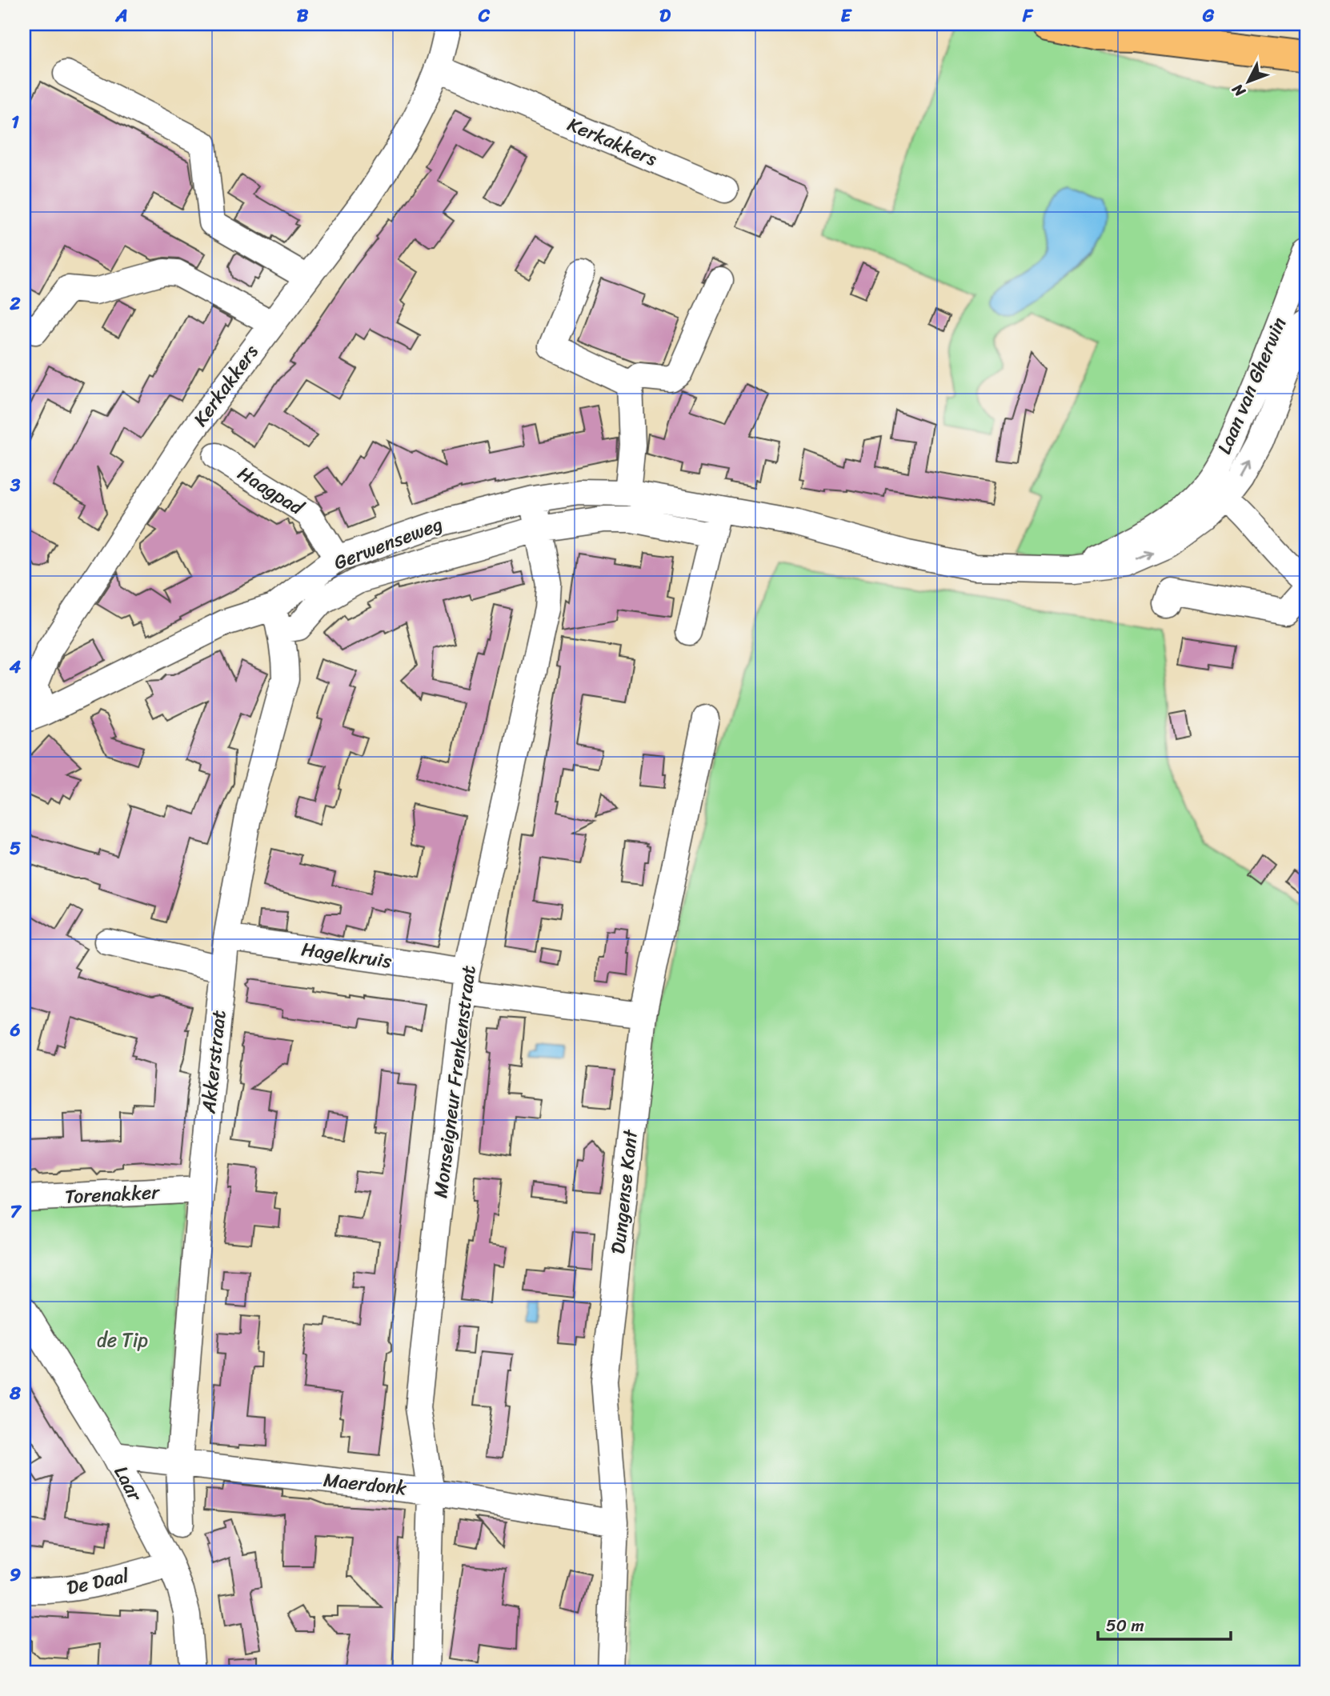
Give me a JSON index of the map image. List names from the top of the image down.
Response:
{
  "streets": {
    "street": [
      "Kerkakkers",
      "Laan van Gherwin",
      "Haagpad",
      "Gerwenseweg",
      "Hagelkruis",
      "Akkerstraat",
      "Monseigneur Frenkenstraat",
      "Dungense Kant",
      "Torenakker",
      "Laar",
      "Maerdonk",
      "De Daal"
    ]
  },
  "crossings": [
    ["Kerkakkers", "Gerwenseweg"],
    ["Laan van Gherwin", "Gerwenseweg"],
    ["Haagpad", "Gerwenseweg"],
    ["Gerwenseweg", "Akkerstraat"],
    ["Gerwenseweg", "Monseigneur Frenkenstraat"],
    ["Hagelkruis", "Akkerstraat"],
    ["Hagelkruis", "Monseigneur Frenkenstraat"],
    ["Hagelkruis", "Dungense Kant"],
    ["Akkerstraat", "Torenakker"],
    ["Akkerstraat", "Maerdonk"],
    ["Monseigneur Frenkenstraat", "Maerdonk"],
    ["Dungense Kant", "Maerdonk"],
    ["Laar", "Maerdonk"],
    ["Laar", "De Daal"]
  ],
  "parks": ["de Tip"],
  "scale_bar": "50 m",
  "north": "bottom left",
  "grid": {
    "columns": [
      "A",
      "B",
      "C",
      "D",
      "E",
      "F",
      "G"
    ],
    "rows": [
      "1",
      "2",
      "3",
      "4",
      "5",
      "6",
      "7",
      "8",
      "9"
    ]
  }
}
